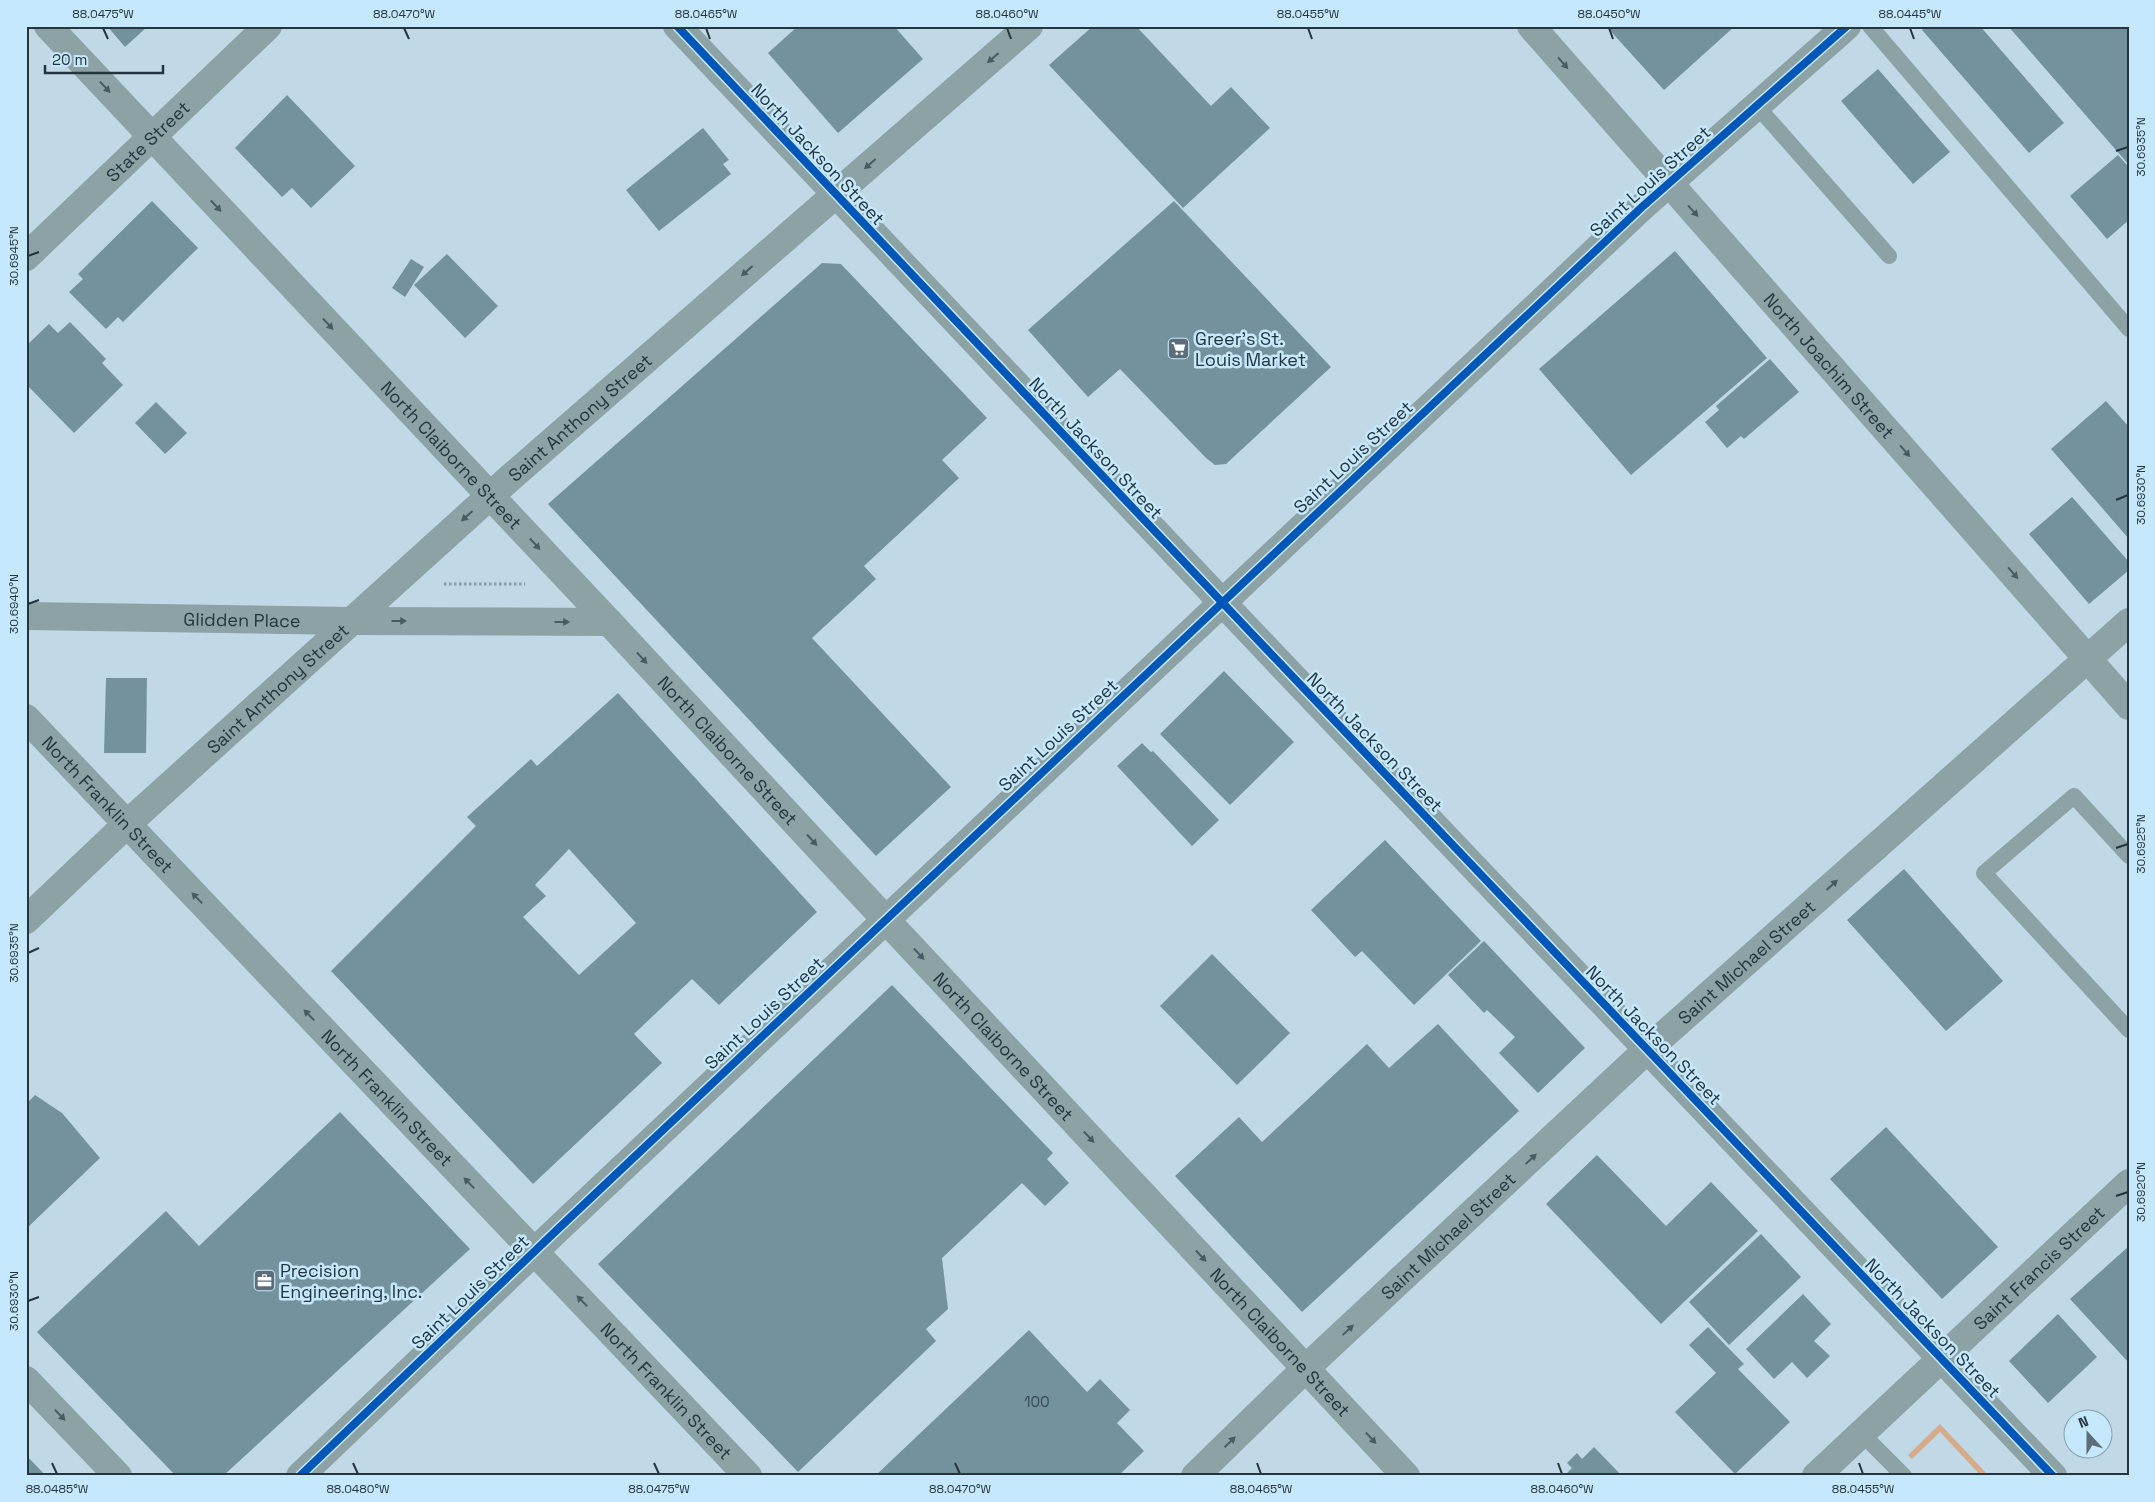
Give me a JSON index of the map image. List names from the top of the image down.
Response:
{
  "streets": {
    "street": [
      "State Street",
      "North Jackson Street",
      "Saint Louis Street",
      "North Joachim Street",
      "Saint Anthony Street",
      "North Claiborne Street",
      "Glidden Place",
      "North Franklin Street",
      "Saint Michael Street",
      "Saint Francis Street"
    ]
  },
  "crossings": [
    ["State Street", "North Claiborne Street"],
    ["North Jackson Street", "Saint Louis Street"],
    ["North Jackson Street", "Saint Anthony Street"],
    ["North Jackson Street", "Saint Michael Street"],
    ["North Jackson Street", "Saint Francis Street"],
    ["Saint Louis Street", "North Joachim Street"],
    ["Saint Louis Street", "North Claiborne Street"],
    ["Saint Louis Street", "North Franklin Street"],
    ["North Joachim Street", "Saint Michael Street"],
    ["Saint Anthony Street", "North Claiborne Street"],
    ["Saint Anthony Street", "Glidden Place"],
    ["Saint Anthony Street", "North Franklin Street"],
    ["North Claiborne Street", "Glidden Place"],
    ["North Claiborne Street", "Saint Michael Street"]
  ],
  "one_way": [
    "North Joachim Street",
    "Saint Anthony Street",
    "North Claiborne Street",
    "Glidden Place",
    "North Franklin Street",
    "Saint Michael Street"
  ],
  "places": {
    "supermarket": ["Greer's St. Louis Market"],
    "office": ["Precision Engineering, Inc."]
  },
  "house_numbers": ["100"],
  "scale_bar": "20 m",
  "north": "top",
  "coordinates": [
    "88.0475°W",
    "88.0470°W",
    "88.0465°W",
    "88.0460°W",
    "88.0455°W",
    "88.0450°W",
    "88.0445°W",
    "30.6935°N",
    "30.6945°N",
    "30.6930°N",
    "30.6940°N",
    "30.6925°N",
    "30.6920°N",
    "88.0485°W",
    "88.0480°W"
  ]
}
